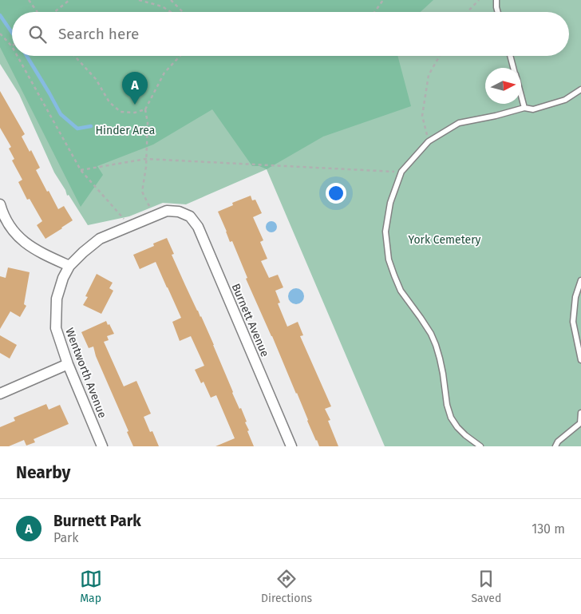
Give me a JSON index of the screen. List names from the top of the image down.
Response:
{
  "streets": {
    "street": ["Burnett Avenue", "Wentworth Avenue"]
  },
  "crossings": [
    ["Burnett Avenue", "Wentworth Avenue"]
  ],
  "parks": ["Hinder Area", "York Cemetery"],
  "north": "right",
  "page": {
    "search": "Search here",
    "pins": "A",
    "heading": "Nearby",
    "list": [
      {
        "mark": "A",
        "name": "Burnett Park",
        "note": "Park",
        "value": "130 m"
      }
    ],
    "nav": ["Map", "Directions", "Saved"]
  }
}
